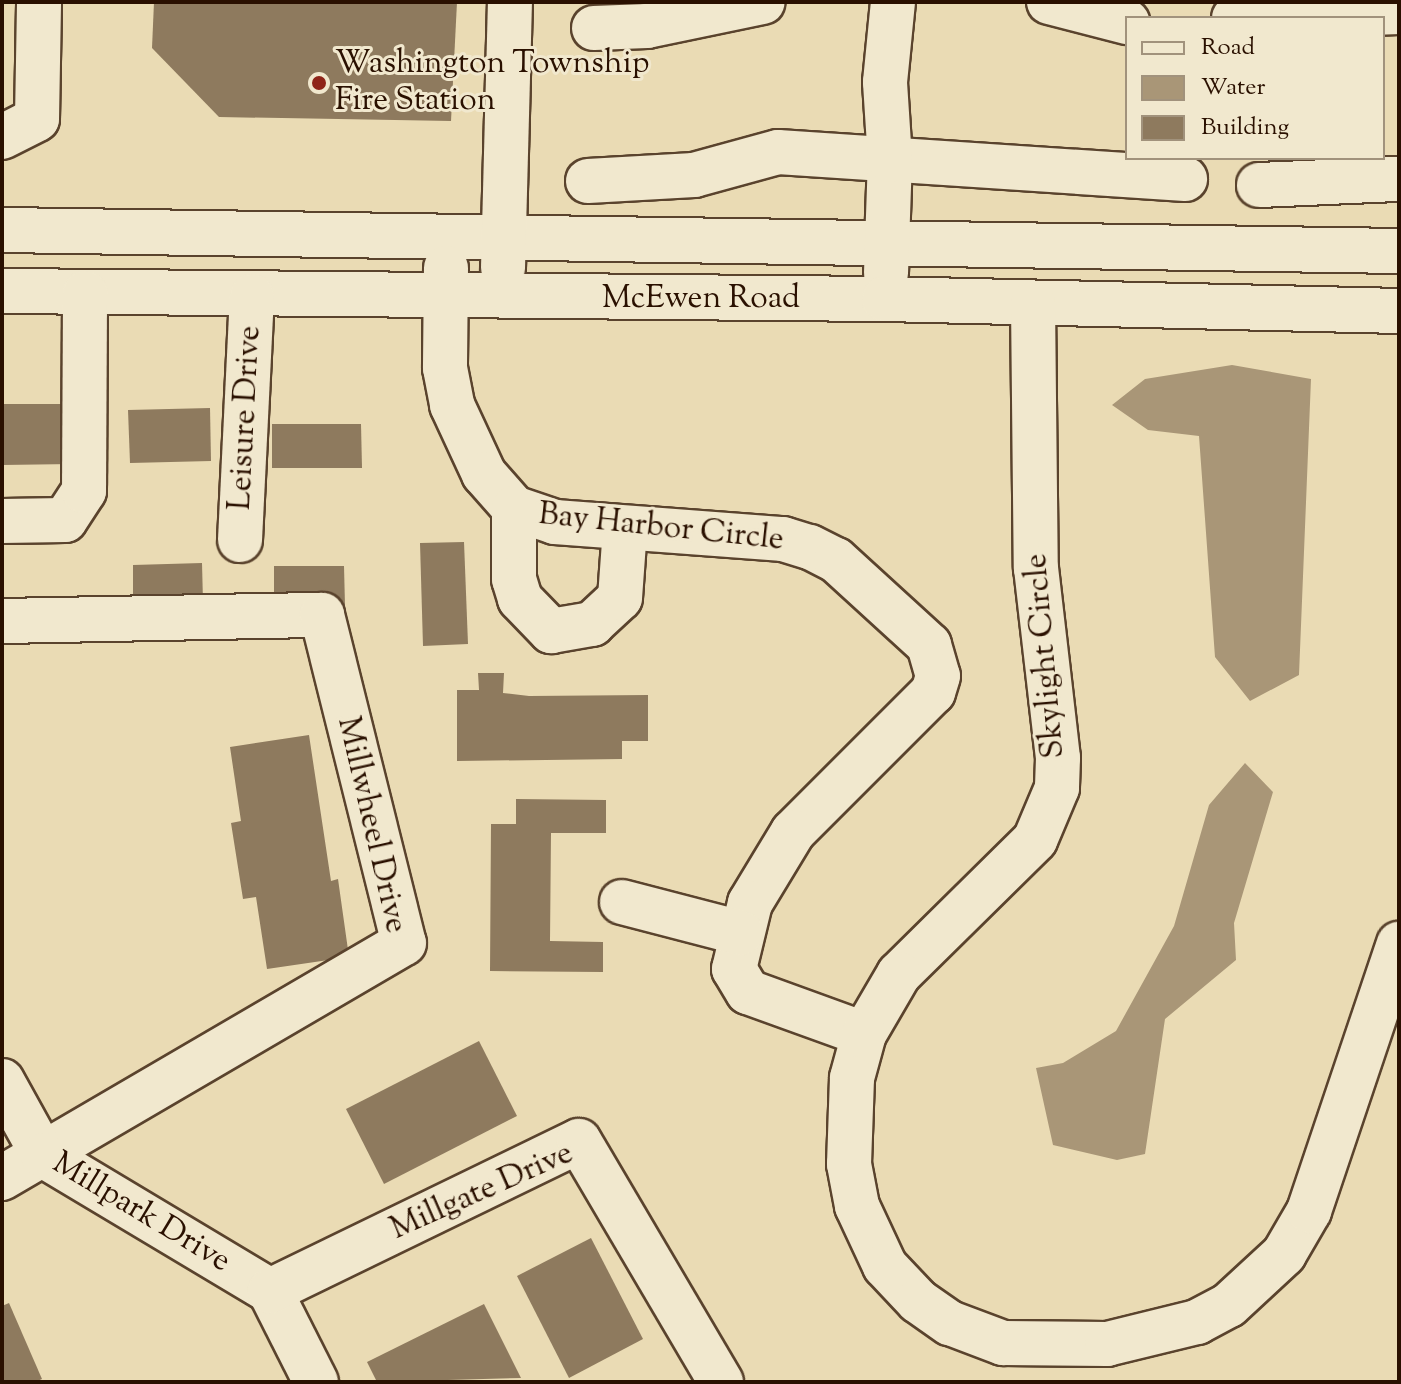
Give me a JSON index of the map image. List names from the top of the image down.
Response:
{
  "streets": {
    "street": [
      "McEwen Road",
      "Leisure Drive",
      "Bay Harbor Circle",
      "Skylight Circle",
      "Millwheel Drive",
      "Millgate Drive",
      "Millpark Drive"
    ]
  },
  "crossings": [
    ["McEwen Road", "Leisure Drive"],
    ["McEwen Road", "Bay Harbor Circle"],
    ["McEwen Road", "Skylight Circle"],
    ["Bay Harbor Circle", "Skylight Circle"],
    ["Millwheel Drive", "Millpark Drive"],
    ["Millgate Drive", "Millpark Drive"]
  ],
  "places": ["Washington Township Fire Station"],
  "legend": ["Road", "Water", "Building"]
}
